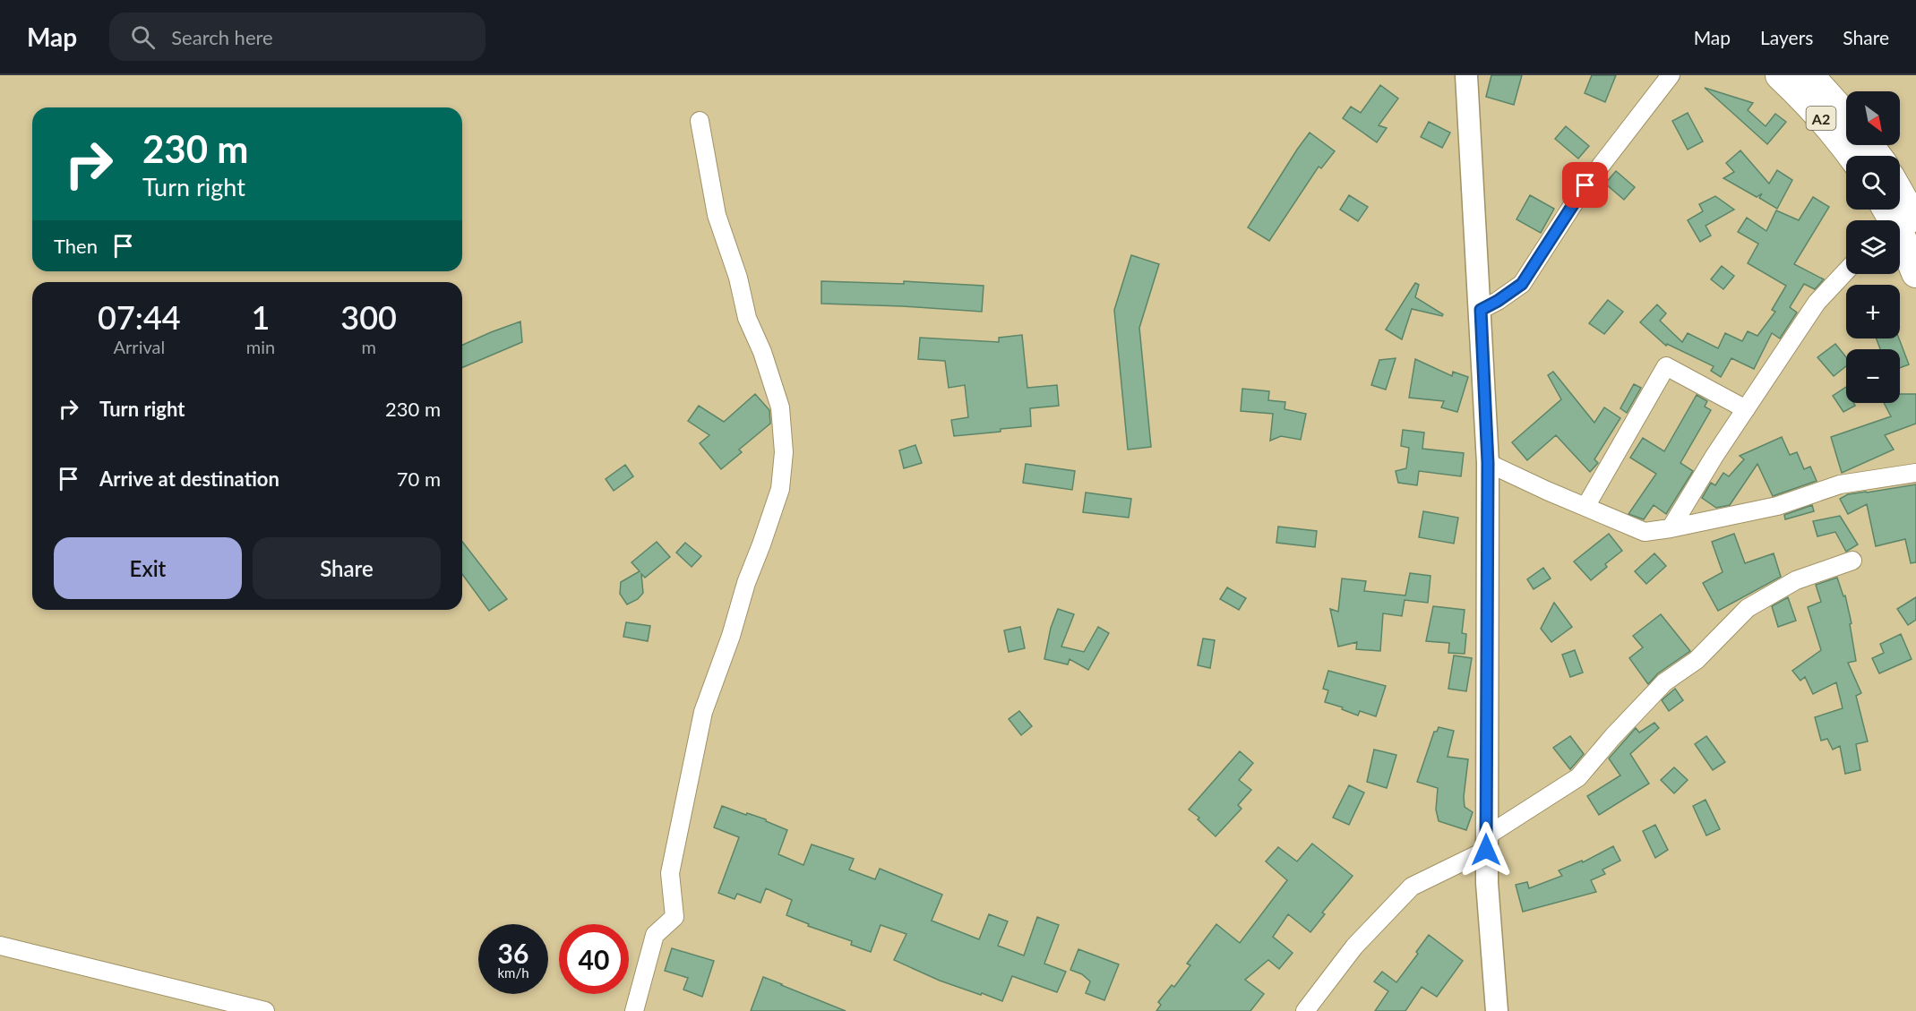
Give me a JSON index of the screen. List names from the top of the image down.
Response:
{
  "streets": {
    "highway": ["A2"]
  },
  "north": "bottom right",
  "page": {
    "header": "Map",
    "search": "Search here",
    "nav": ["Map", "Layers", "Share"],
    "map_buttons": ["+", "−"],
    "turn": ["230 m", "Turn right"],
    "then": "Then",
    "eta": [
      "07:44",
      "Arrival",
      "1",
      "min",
      "300",
      "m"
    ],
    "list": [
      {
        "name": "Turn right",
        "value": "230 m"
      },
      {
        "name": "Arrive at destination",
        "value": "70 m"
      }
    ],
    "buttons": ["Exit", "Share"],
    "speed": "36 km/h",
    "limit": "40"
  }
}
